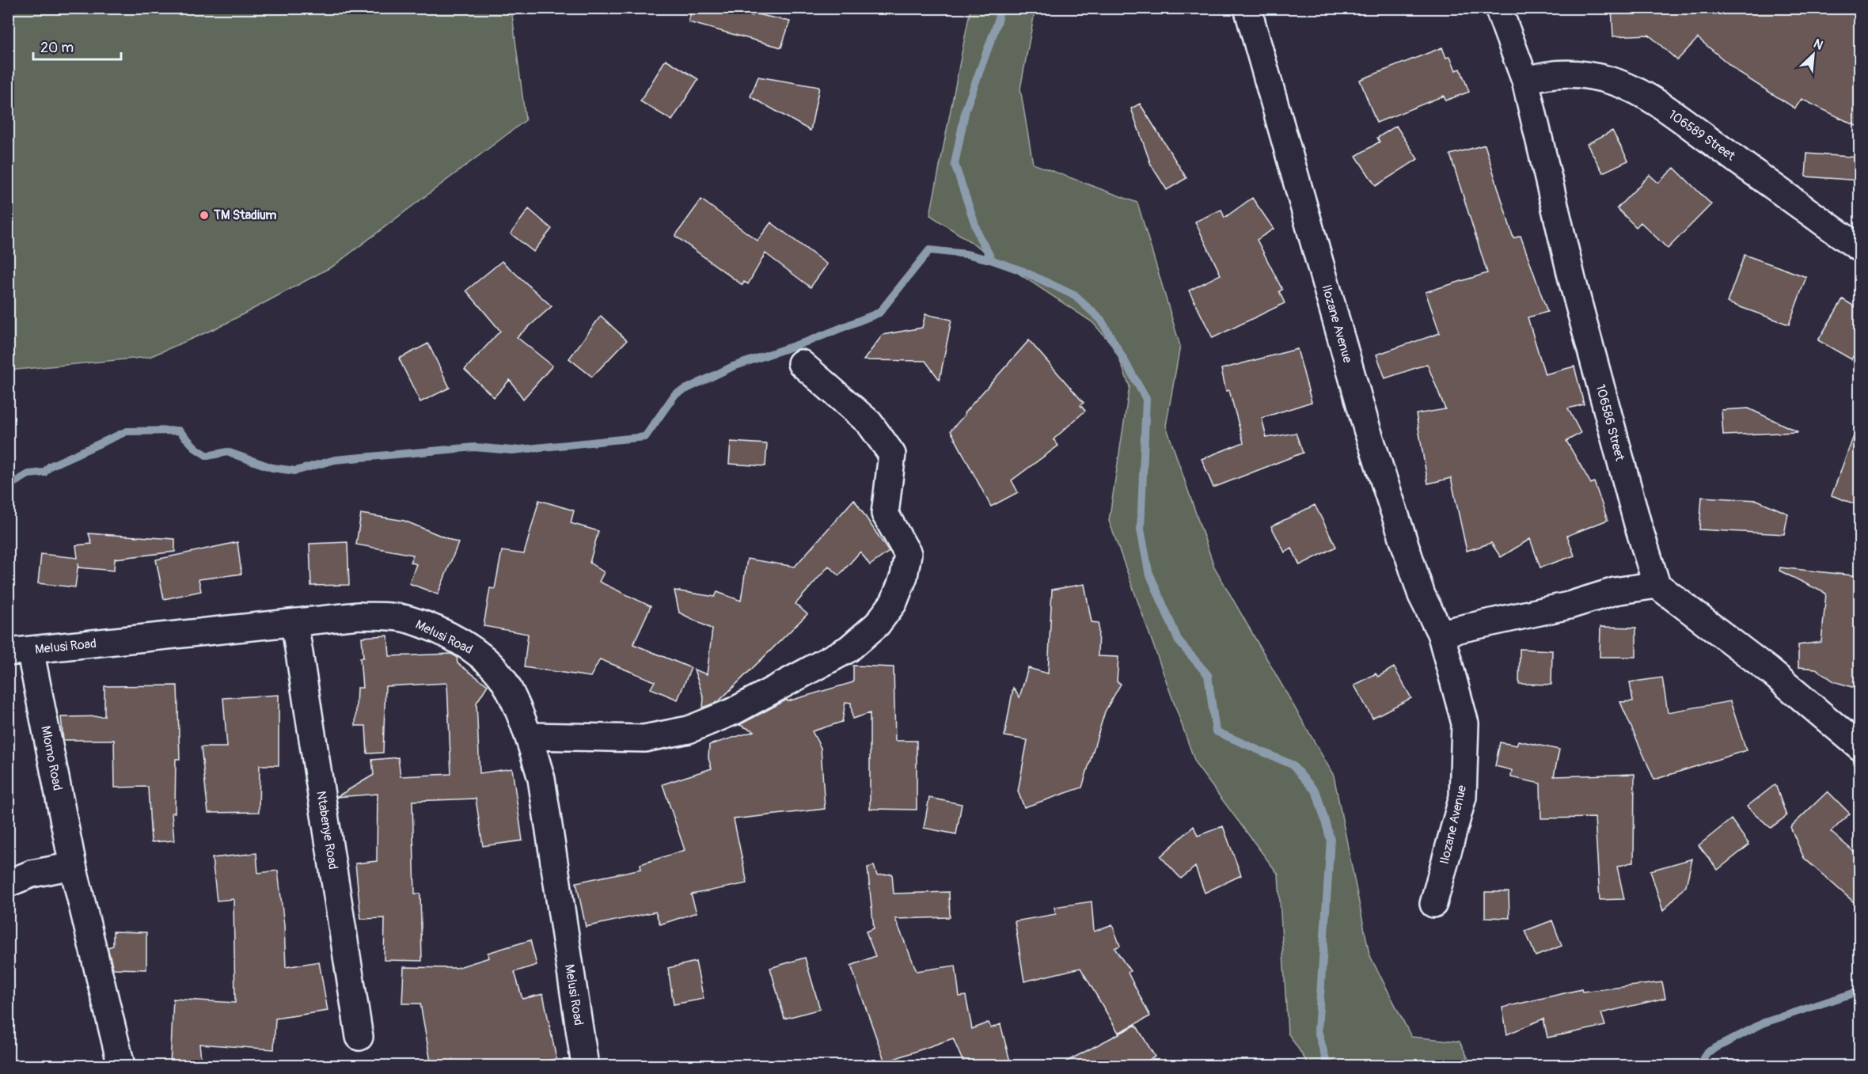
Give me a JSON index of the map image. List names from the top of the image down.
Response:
{
  "streets": {
    "street": [
      "106589 Street",
      "Ilozane Avenue",
      "106586 Street",
      "Melusi Road",
      "Mlomo Road",
      "Ntabenye Road"
    ]
  },
  "crossings": [
    ["106589 Street", "106586 Street"],
    ["Melusi Road", "Mlomo Road"],
    ["Melusi Road", "Ntabenye Road"]
  ],
  "places": ["TM Stadium"],
  "scale_bar": "20 m",
  "north": "top right"
}
